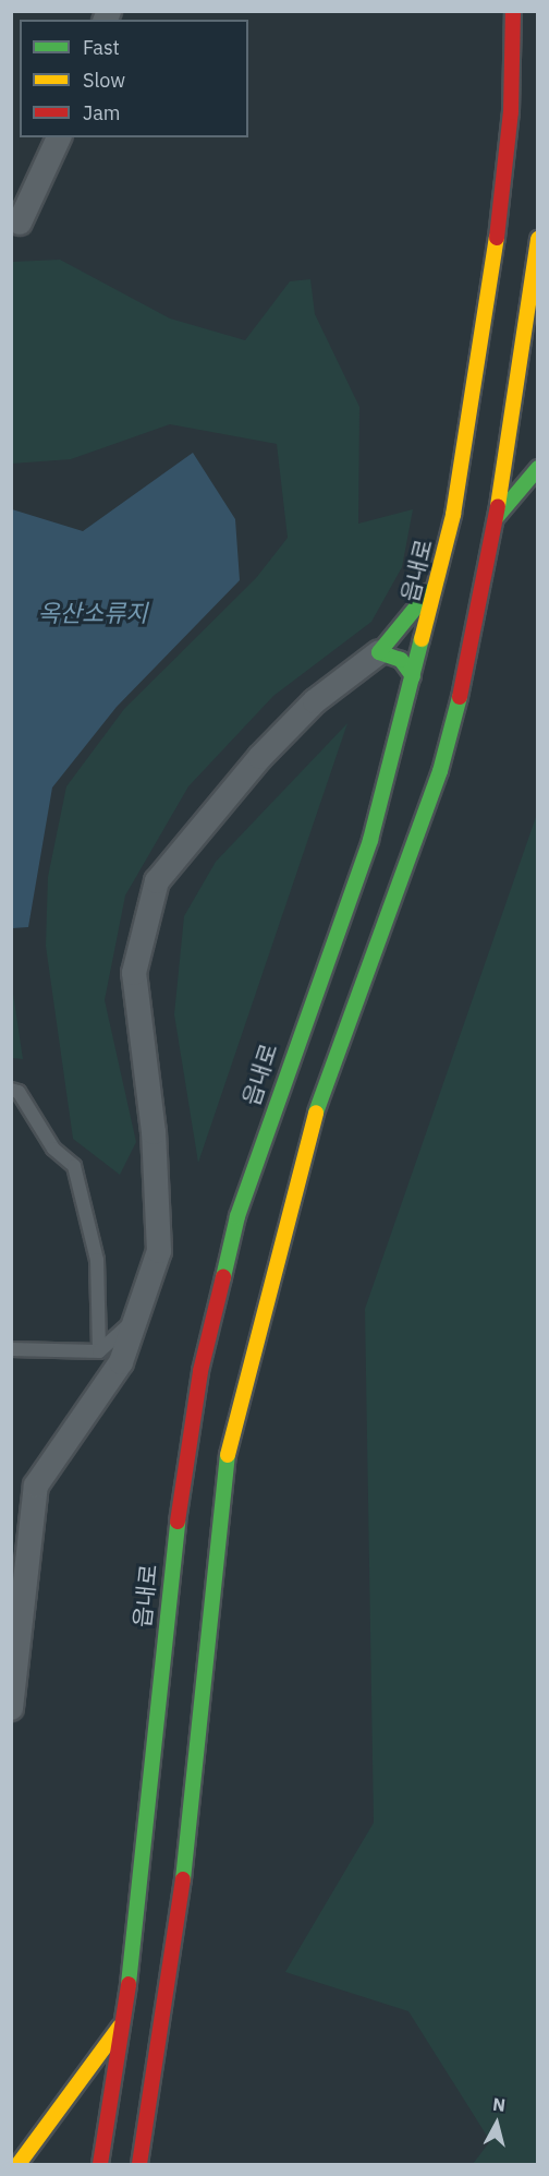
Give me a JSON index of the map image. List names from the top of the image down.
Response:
{
  "streets": {
    "street": ["읍내로"]
  },
  "water": ["옥산소류지"],
  "legend": ["Fast", "Slow", "Jam"],
  "north": "top"
}
